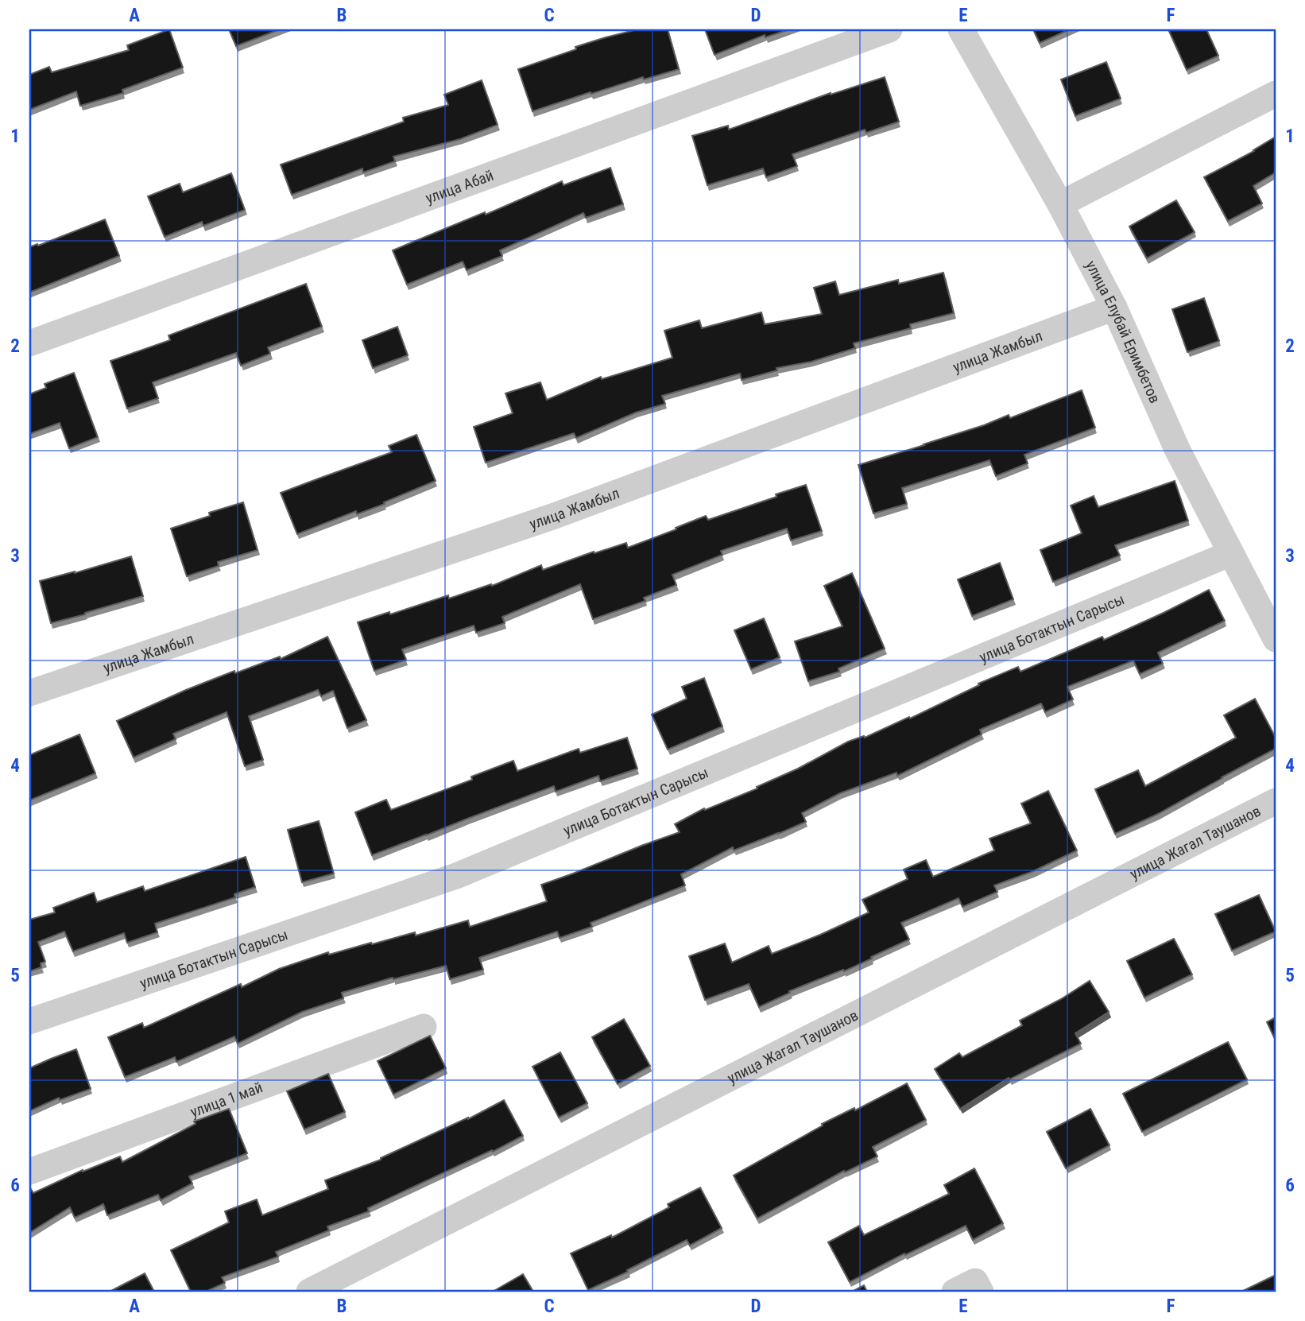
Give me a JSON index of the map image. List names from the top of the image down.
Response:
{
  "streets": {
    "street": [
      "улица Абай",
      "улица Елубай Еримбетов",
      "улица Жамбыл",
      "улица Ботактын Сарысы",
      "улица Жагал Таушанов",
      "улица 1 май"
    ]
  },
  "crossings": [
    ["улица Елубай Еримбетов", "улица Жамбыл"],
    ["улица Елубай Еримбетов", "улица Ботактын Сарысы"]
  ],
  "grid": {
    "columns": [
      "A",
      "B",
      "C",
      "D",
      "E",
      "F"
    ],
    "rows": [
      "1",
      "2",
      "3",
      "4",
      "5",
      "6"
    ]
  }
}
